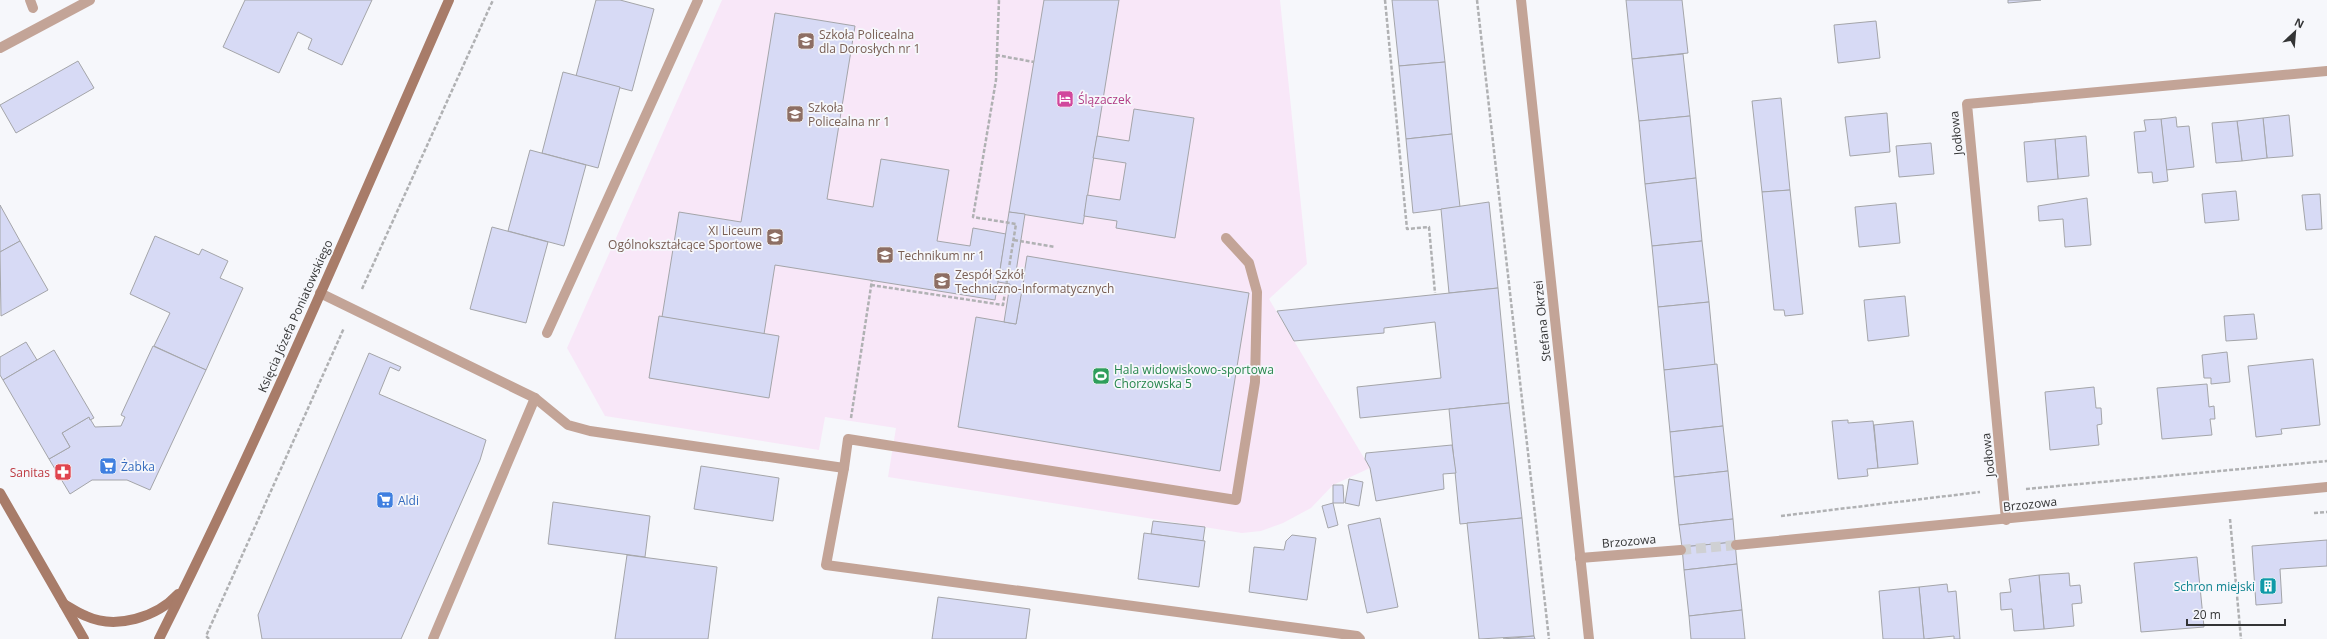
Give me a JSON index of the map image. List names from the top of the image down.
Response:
{
  "streets": {
    "street": [
      "Jodłowa",
      "Księcia Józefa Poniatowskiego",
      "Stefana Okrzei",
      "Brzozowa"
    ]
  },
  "crossings": [
    ["Jodłowa", "Brzozowa"],
    ["Stefana Okrzei", "Brzozowa"]
  ],
  "places": {
    "school or university": [
      "Szkoła Policealna dla Dorosłych nr 1",
      "Szkoła Policealna nr 1",
      "XI Liceum Ogólnokształcące Sportowe",
      "Technikum nr 1",
      "Zespół Szkół Techniczno-Informatycznych"
    ],
    "hotel": ["Ślązaczek"],
    "sports": ["Hala widowiskowo-sportowa Chorzowska 5"],
    "supermarket": ["Żabka", "Aldi"],
    "pharmacy": ["Sanitas"],
    "building": ["Schron miejski"]
  },
  "scale_bar": "20 m",
  "north": "top right"
}
